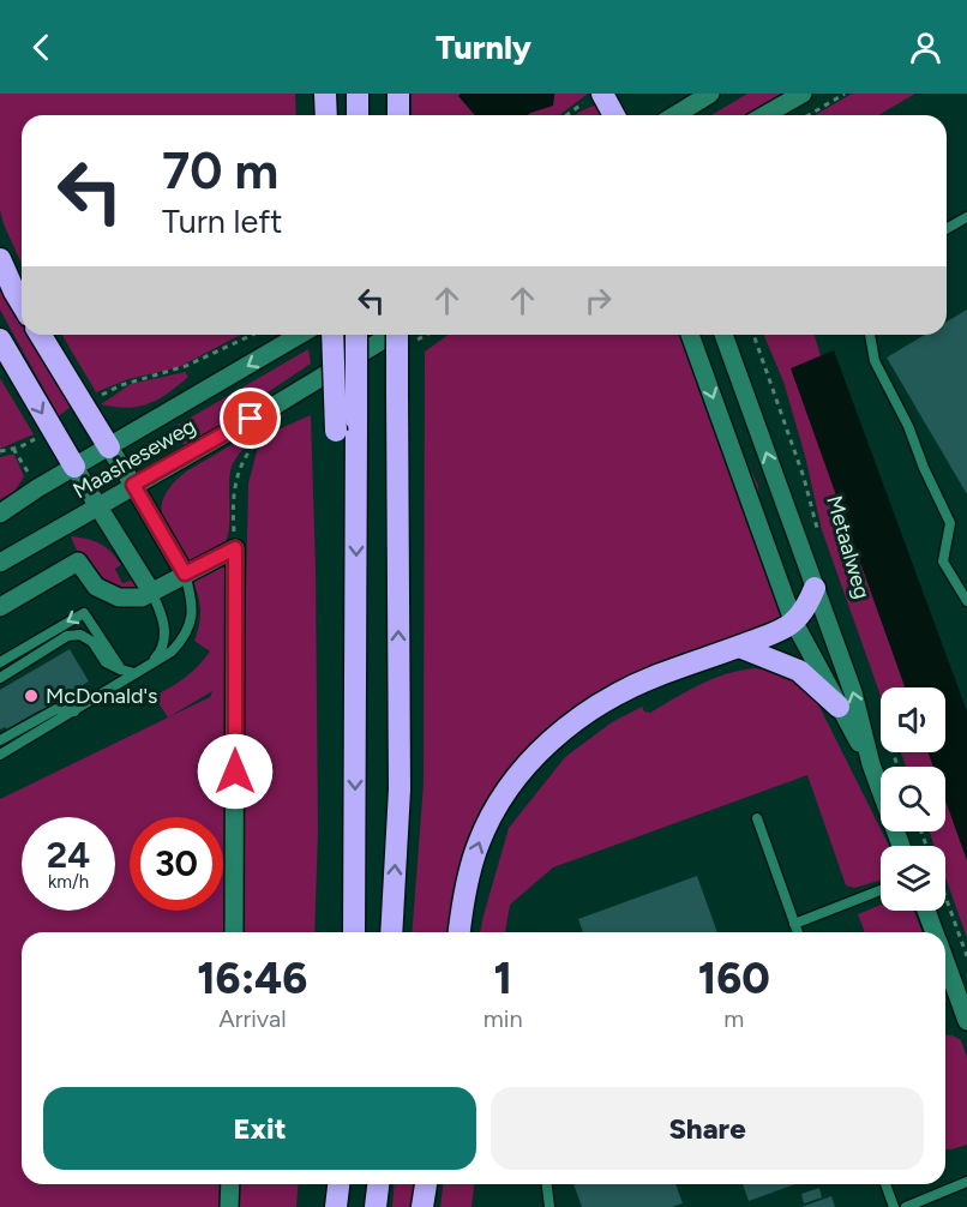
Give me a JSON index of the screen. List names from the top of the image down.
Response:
{
  "streets": {
    "street": ["Maasheseweg", "Metaalweg"]
  },
  "places": ["McDonald's"],
  "page": {
    "header": "Turnly",
    "turn": ["70 m", "Turn left"],
    "speed": "24 km/h",
    "limit": "30",
    "eta": [
      "16:46",
      "Arrival",
      "1",
      "min",
      "160",
      "m"
    ],
    "buttons": ["Exit", "Share"]
  }
}
